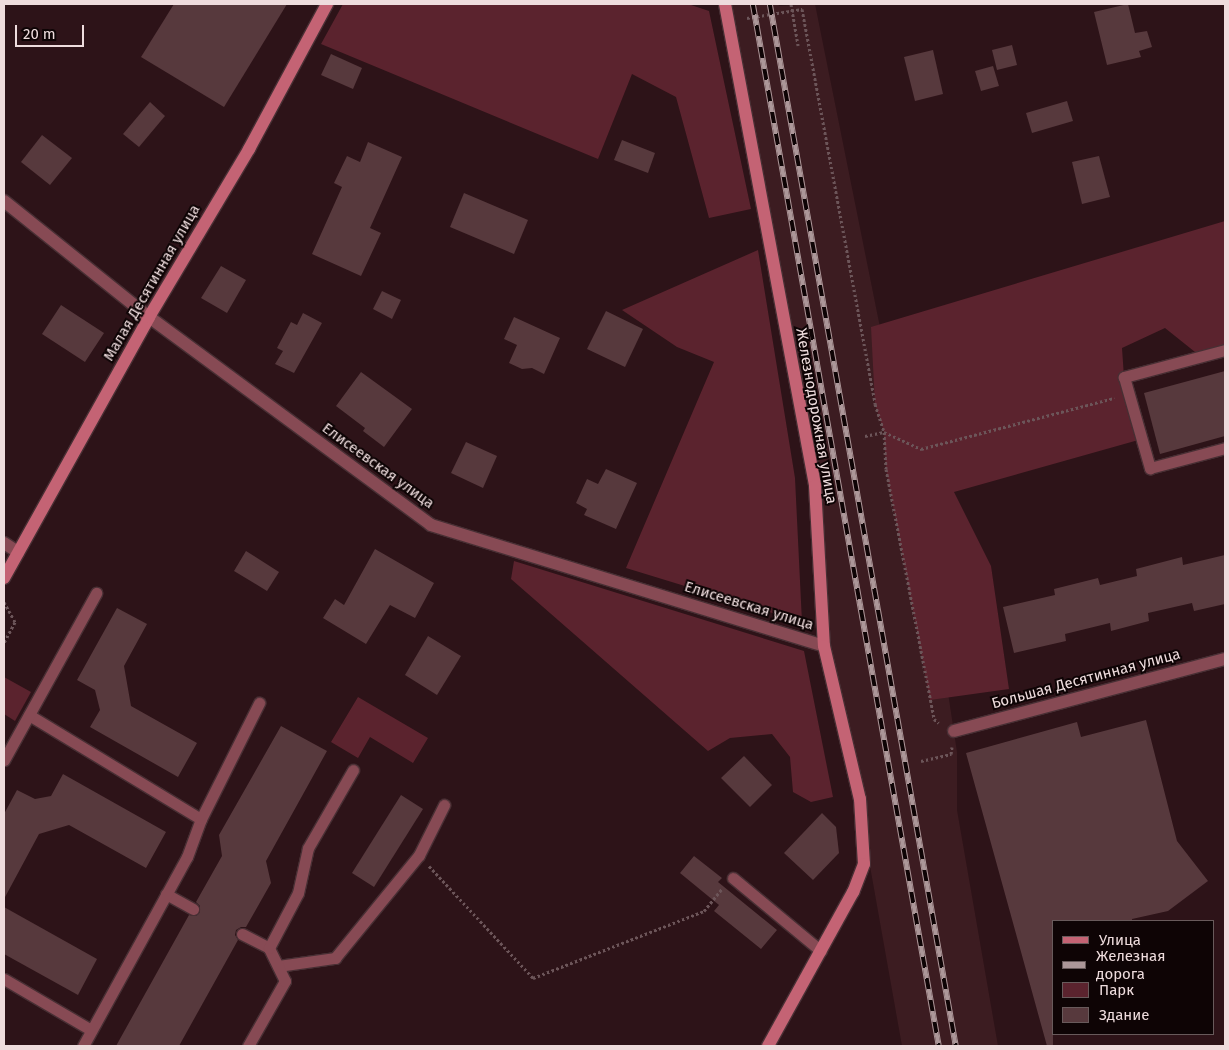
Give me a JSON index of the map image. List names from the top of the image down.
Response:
{
  "streets": {
    "street": [
      "Малая Десятинная улица",
      "Железнодорожная улица",
      "Елисеевская улица",
      "Большая Десятинная улица"
    ]
  },
  "crossings": [
    ["Малая Десятинная улица", "Елисеевская улица"],
    ["Железнодорожная улица", "Елисеевская улица"]
  ],
  "legend": [
    "Улица",
    "Железная дорога",
    "Парк",
    "Здание"
  ],
  "scale_bar": "20 m"
}
